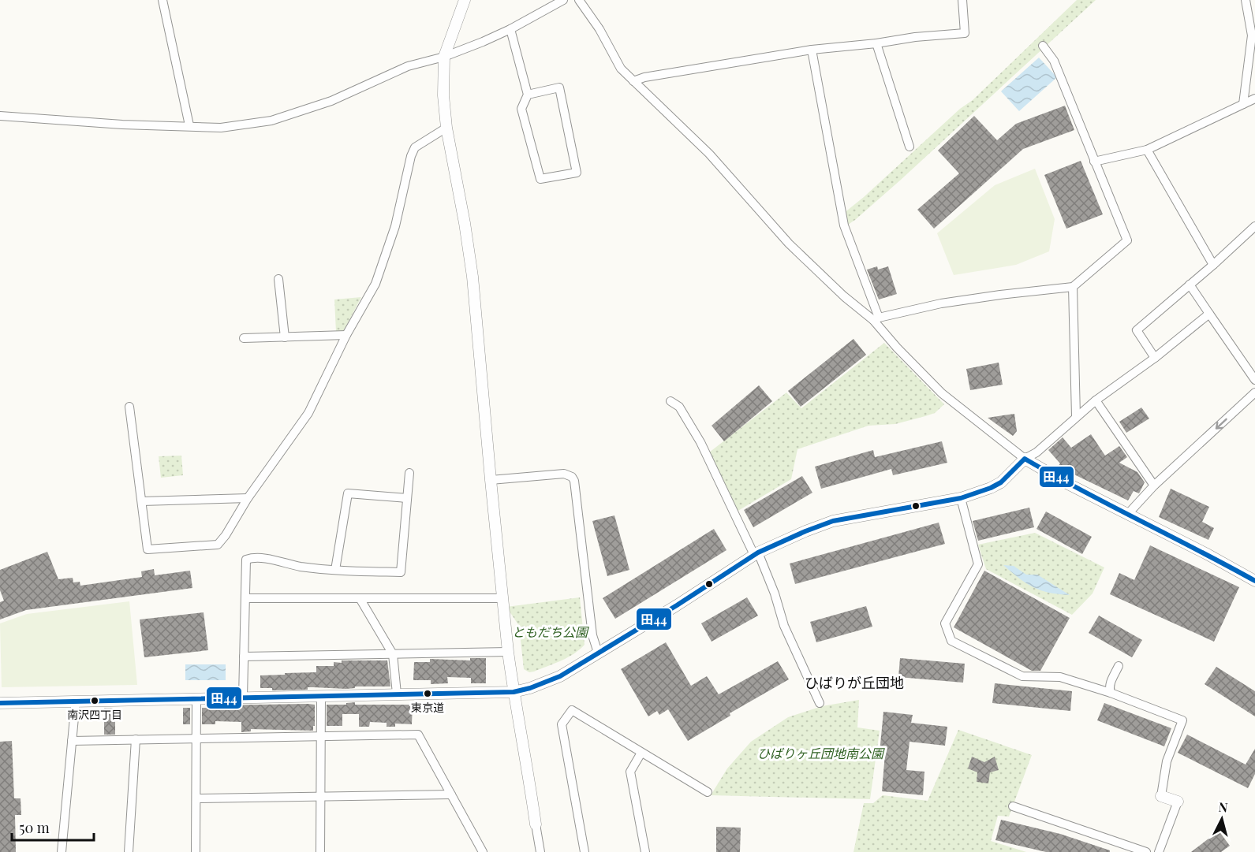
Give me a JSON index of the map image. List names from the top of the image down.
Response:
{
  "districts": ["ひばりが丘団地"],
  "parks": ["ともだち公園", "ひばりヶ丘団地南公園"],
  "places": ["東京道", "南沢四丁目"],
  "lines": ["transit line 田44"],
  "scale_bar": "50 m",
  "north": "top"
}
